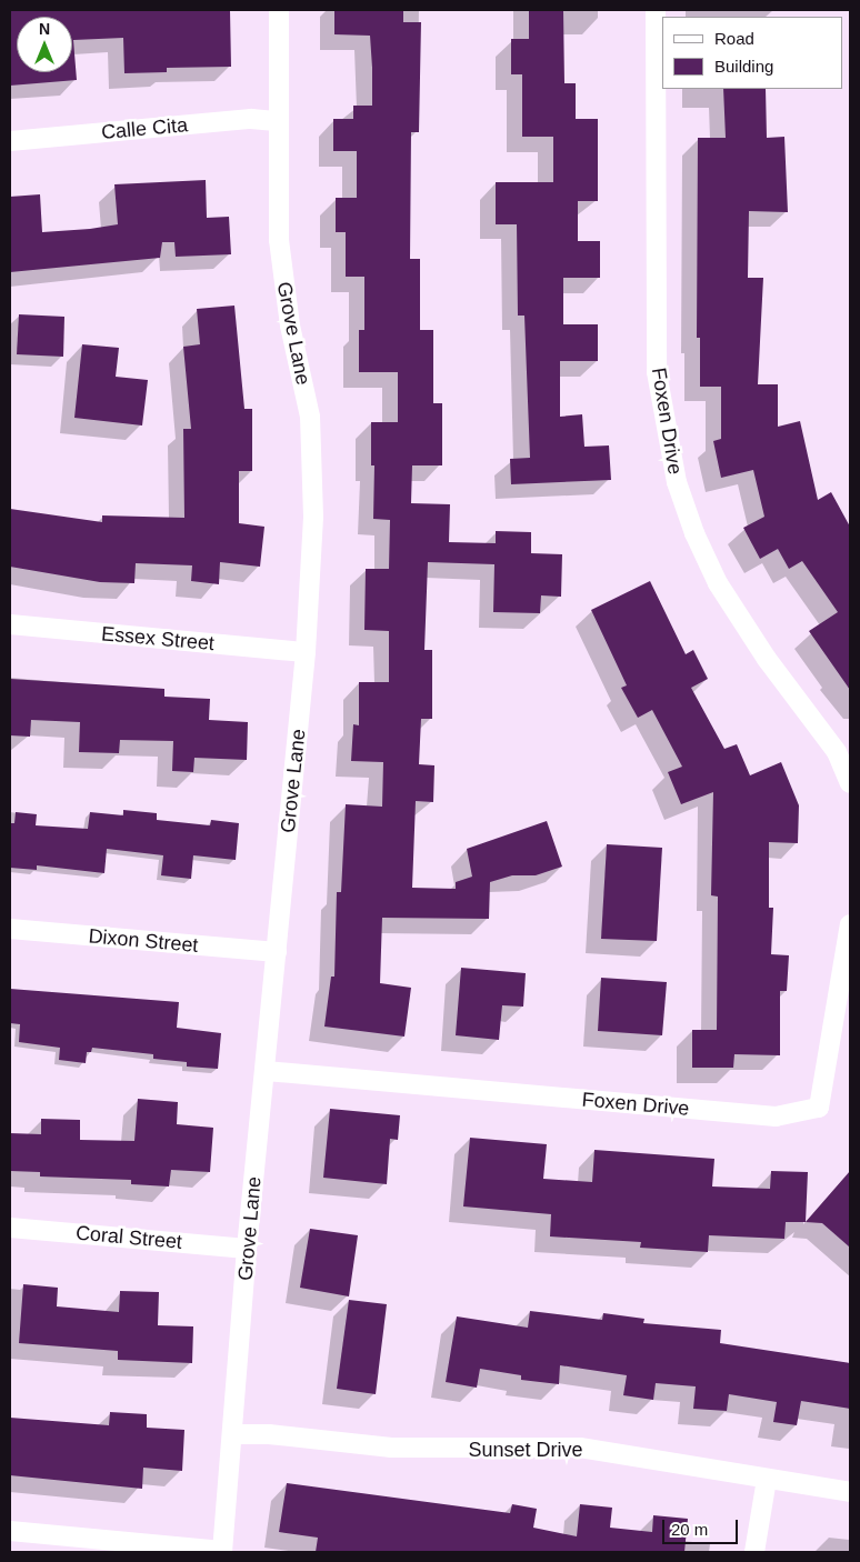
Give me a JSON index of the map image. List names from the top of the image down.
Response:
{
  "streets": {
    "street": [
      "Calle Cita",
      "Grove Lane",
      "Foxen Drive",
      "Essex Street",
      "Dixon Street",
      "Coral Street",
      "Sunset Drive"
    ]
  },
  "crossings": [
    ["Calle Cita", "Grove Lane"],
    ["Grove Lane", "Foxen Drive"],
    ["Grove Lane", "Essex Street"],
    ["Grove Lane", "Dixon Street"],
    ["Grove Lane", "Coral Street"],
    ["Grove Lane", "Sunset Drive"]
  ],
  "legend": ["Road", "Building"],
  "scale_bar": "20 m",
  "north": "top"
}
